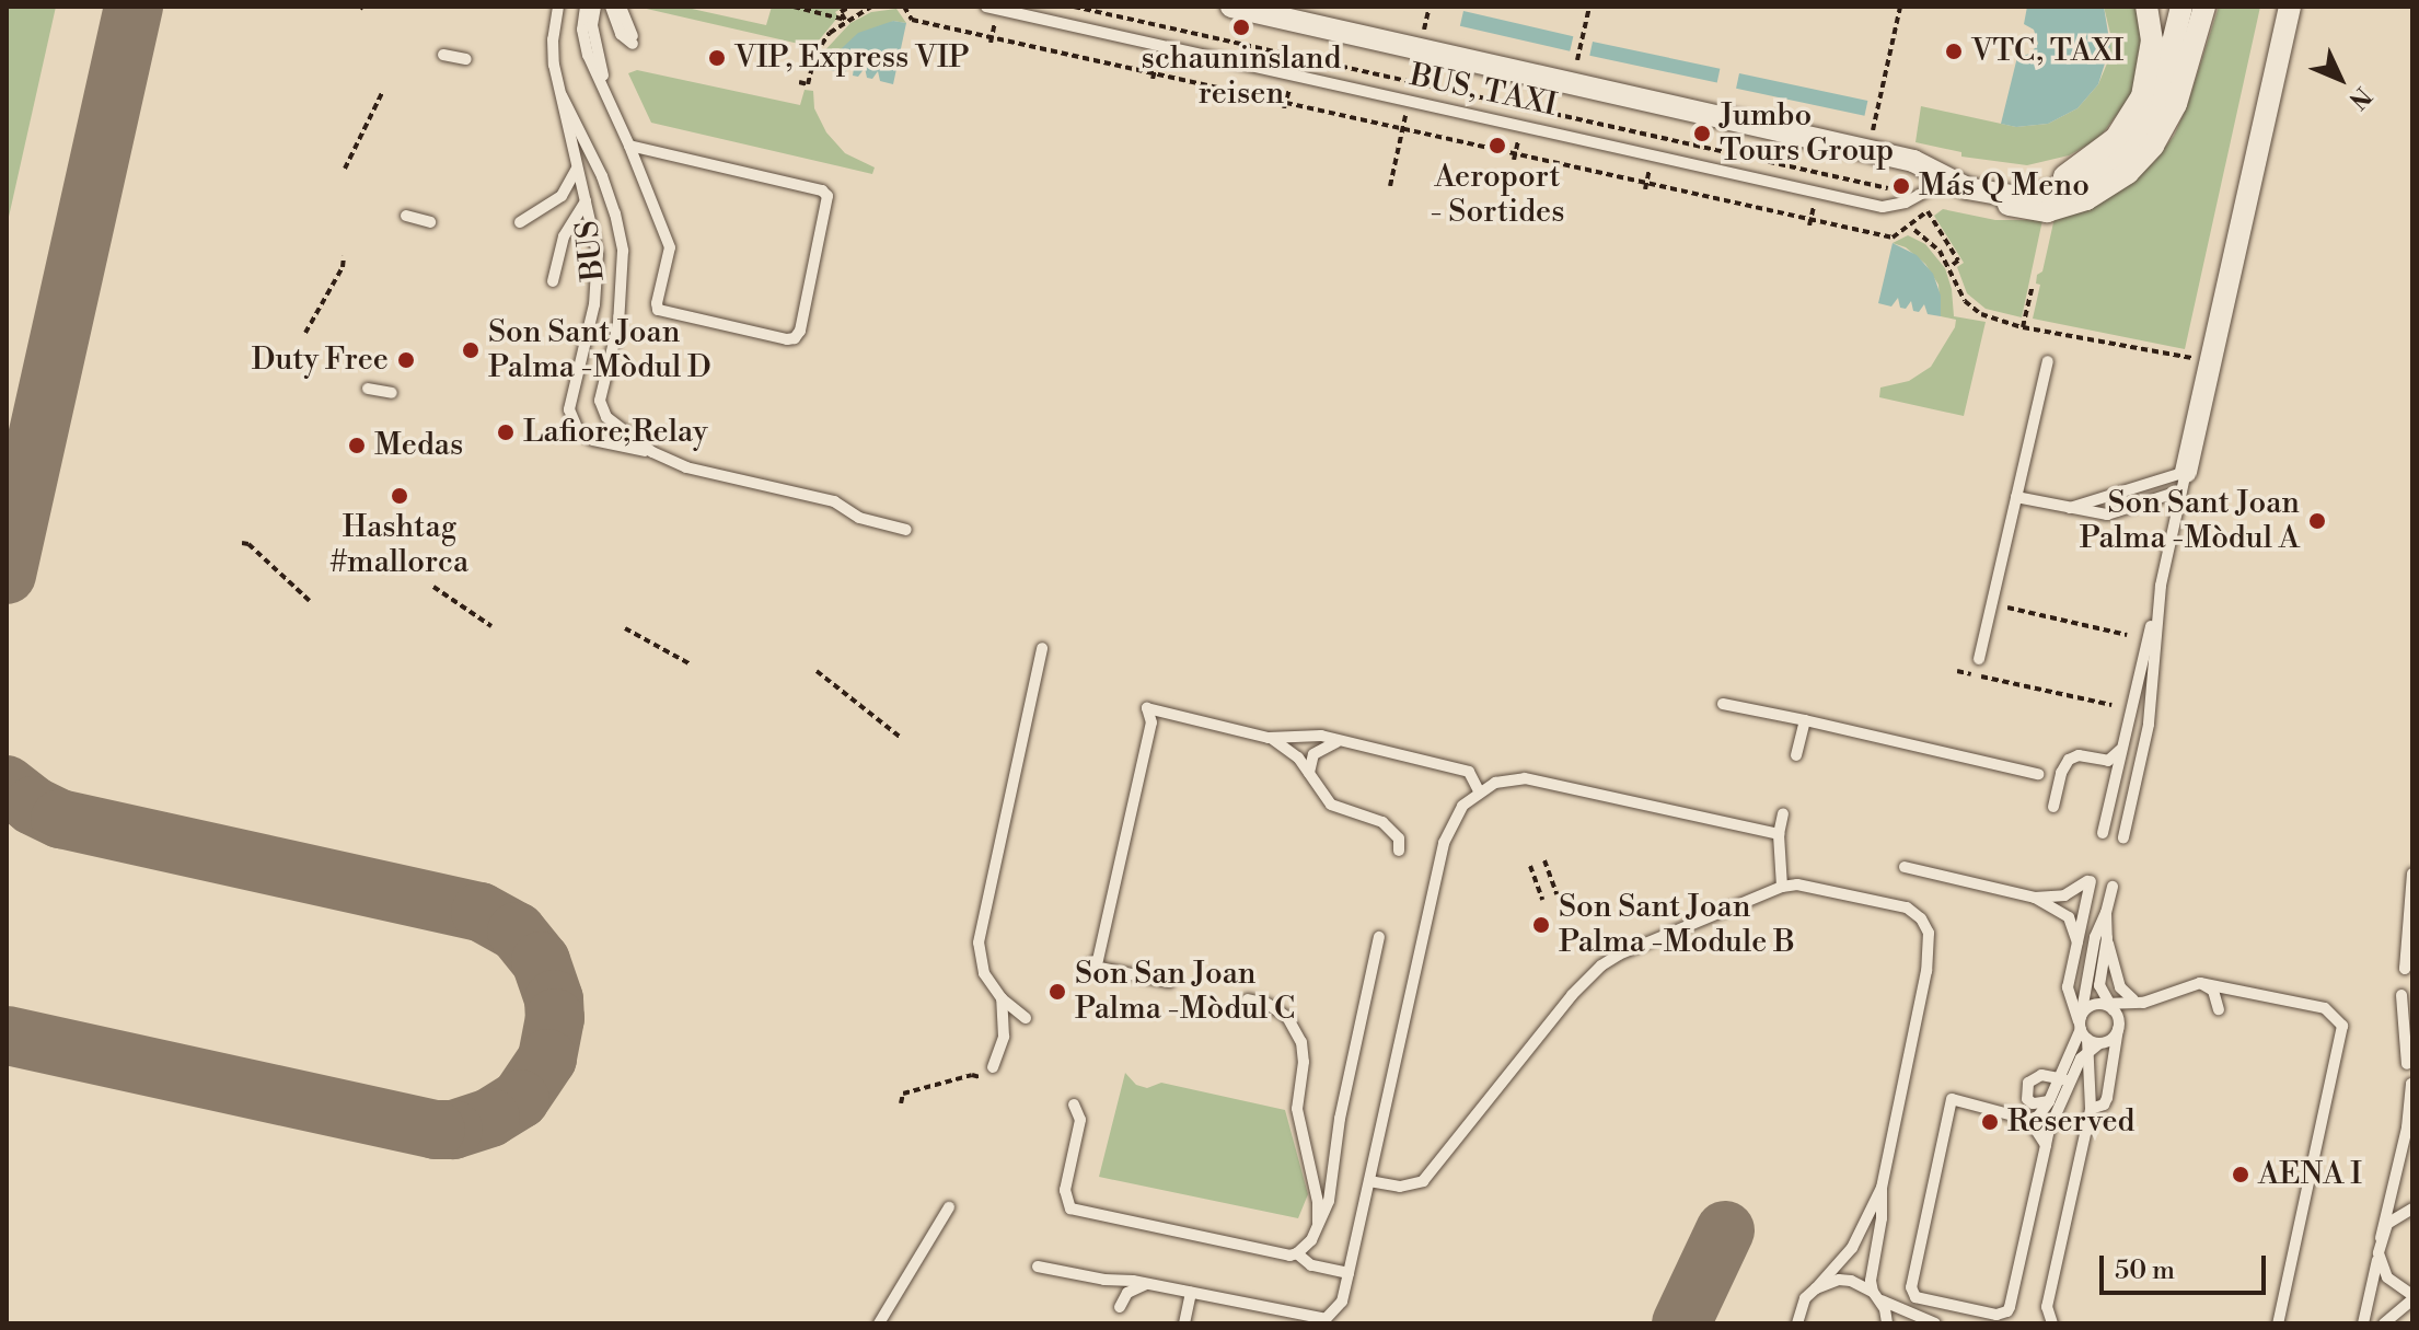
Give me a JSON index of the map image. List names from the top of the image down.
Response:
{
  "streets": {
    "lane": ["BUS, TAXI", "BUS"]
  },
  "places": [
    "schauninsland reisen",
    "VTC, TAXI",
    "VIP, Express VIP",
    "Jumbo Tours Group",
    "Aeroport - Sortides",
    "Más Q Meno",
    "Son Sant Joan Palma -Mòdul D",
    "Duty Free",
    "Lafiore;Relay",
    "Medas",
    "Hashtag #mallorca",
    "Son Sant Joan Palma -Mòdul A",
    "Son Sant Joan Palma -Module B",
    "Son San Joan Palma -Mòdul C",
    "Reserved",
    "AENA I"
  ],
  "scale_bar": "50 m",
  "north": "bottom right"
}
